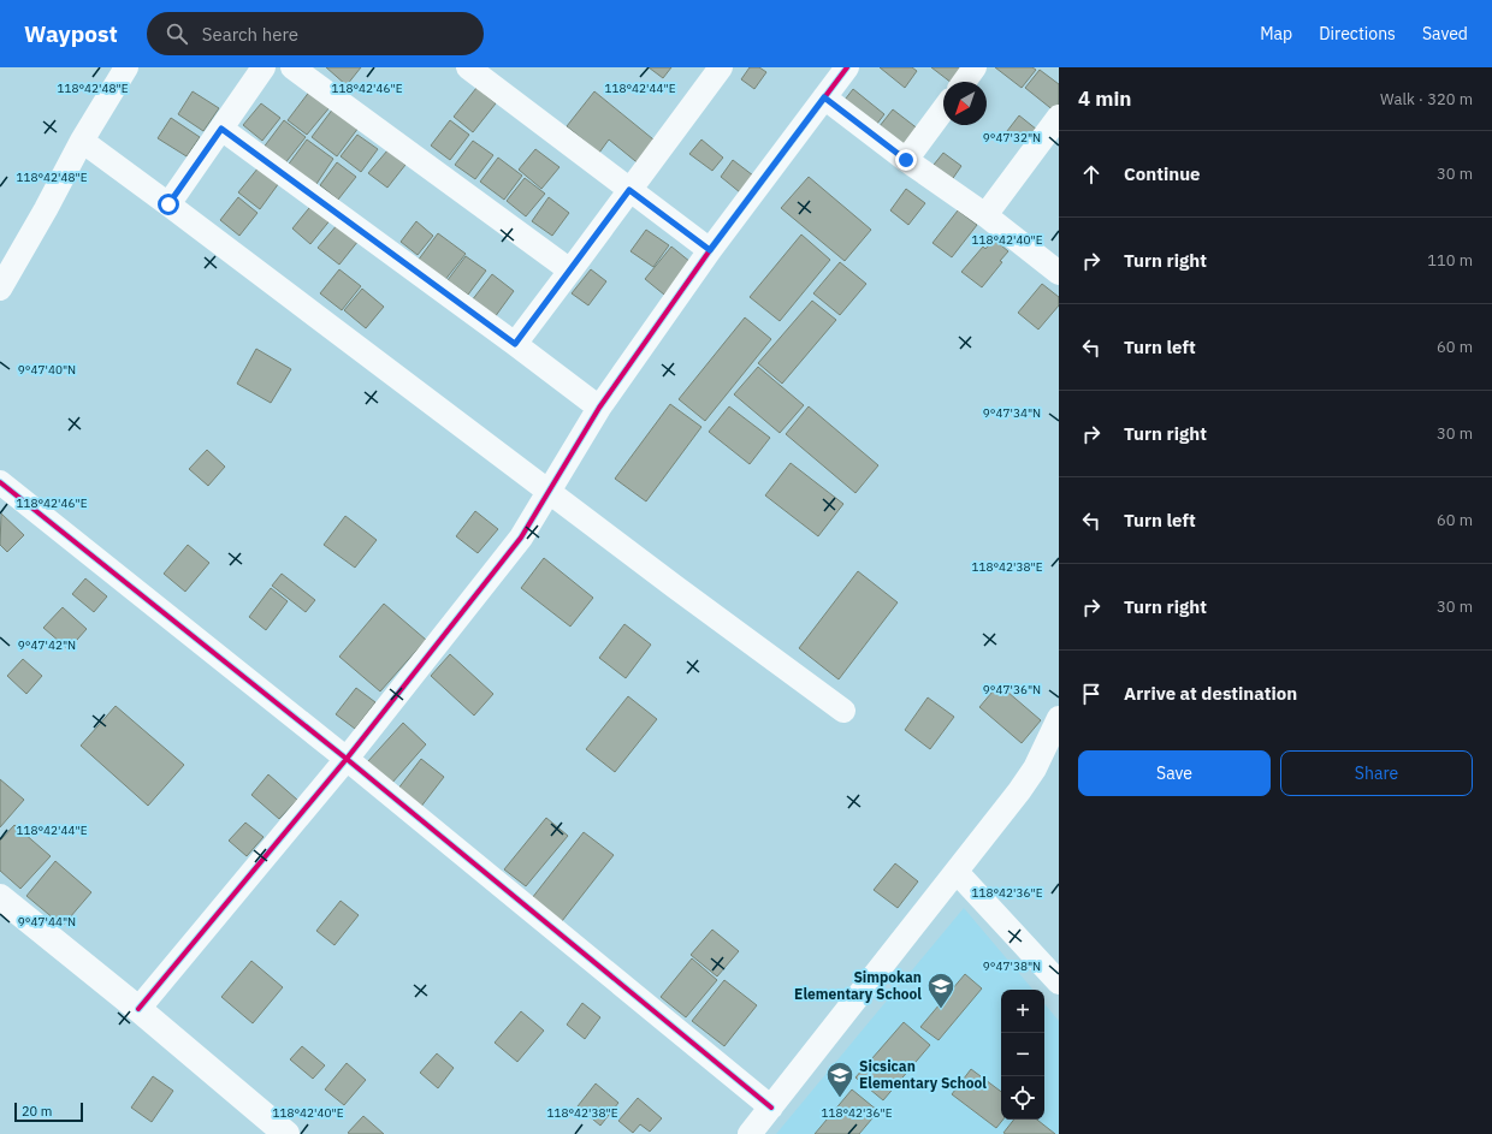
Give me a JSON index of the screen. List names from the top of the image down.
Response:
{
  "places": {
    "school or university": ["Simpokan Elementary School", "Sicsican Elementary School"]
  },
  "scale_bar": "20 m",
  "north": "bottom left",
  "page": {
    "header": "Waypost",
    "search": "Search here",
    "nav": ["Map", "Directions", "Saved"],
    "heading": ["4 min", "Walk · 320 m"],
    "list": [
      ["Continue", "30 m"],
      ["Turn right", "110 m"],
      ["Turn left", "60 m"],
      ["Turn right", "30 m"],
      ["Turn left", "60 m"],
      ["Turn right", "30 m"],
      "Arrive at destination"
    ],
    "buttons": ["Save", "Share"],
    "map_buttons": ["+", "−"],
    "scale": "20 m"
  },
  "coordinates": [
    "118°42'48\"E",
    "118°42'46\"E",
    "118°42'44\"E",
    "9°47'32\"N",
    "118°42'40\"E",
    "9°47'40\"N",
    "9°47'34\"N",
    "118°42'38\"E",
    "9°47'42\"N",
    "9°47'36\"N",
    "118°42'36\"E",
    "9°47'44\"N",
    "9°47'38\"N"
  ]
}
